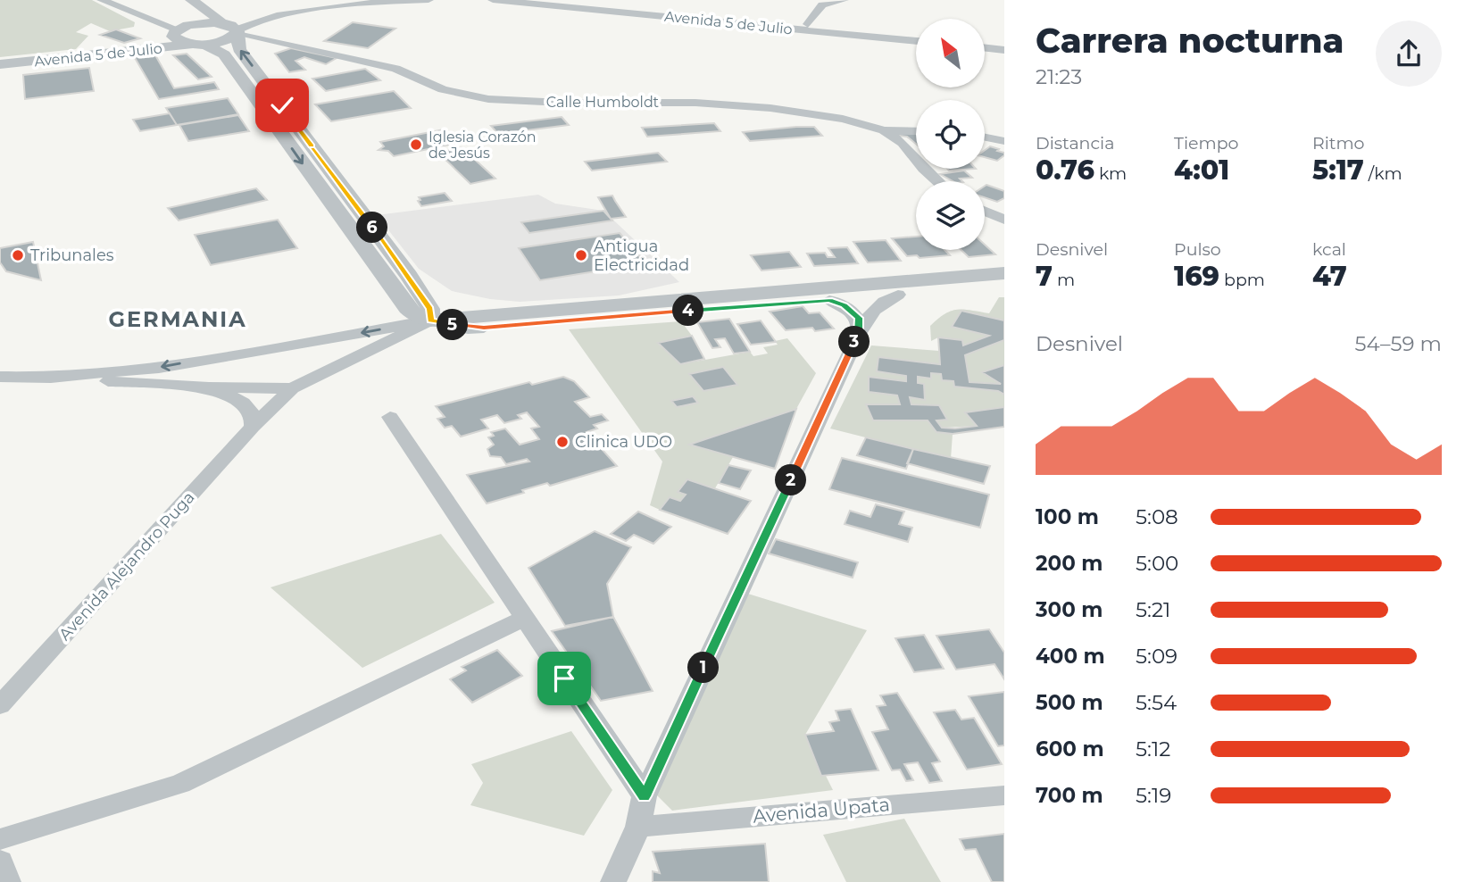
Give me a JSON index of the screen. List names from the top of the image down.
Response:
{
  "streets": {
    "street": [
      "Avenida 5 de Julio",
      "Calle Humboldt",
      "Avenida Alejandro Puga",
      "Avenida Upata"
    ]
  },
  "crossings": [
    ["Avenida 5 de Julio", "Calle Humboldt"]
  ],
  "districts": ["GERMANIA"],
  "places": [
    "Iglesia Corazón de Jesús",
    "Tribunales",
    "Antigua Electricidad",
    "Clinica UDO"
  ],
  "north": "top left",
  "page": {
    "heading": ["Carrera nocturna", "21:23"],
    "stats": [
      ["Distancia", "0.76 km"],
      ["Tiempo", "4:01"],
      ["Ritmo", "5:17 /km"],
      ["Desnivel", "7 m"],
      ["Pulso", "169 bpm"],
      ["kcal", "47"]
    ],
    "pins": [
      "6",
      "4",
      "5",
      "3",
      "2",
      "1"
    ],
    "chart": ["Desnivel", "54–59 m"],
    "list": [
      {
        "name": "100 m",
        "note": "5:08"
      },
      {
        "name": "200 m",
        "note": "5:00"
      },
      {
        "name": "300 m",
        "note": "5:21"
      },
      {
        "name": "400 m",
        "note": "5:09"
      },
      {
        "name": "500 m",
        "note": "5:54"
      },
      {
        "name": "600 m",
        "note": "5:12"
      },
      {
        "name": "700 m",
        "note": "5:19"
      }
    ]
  }
}
